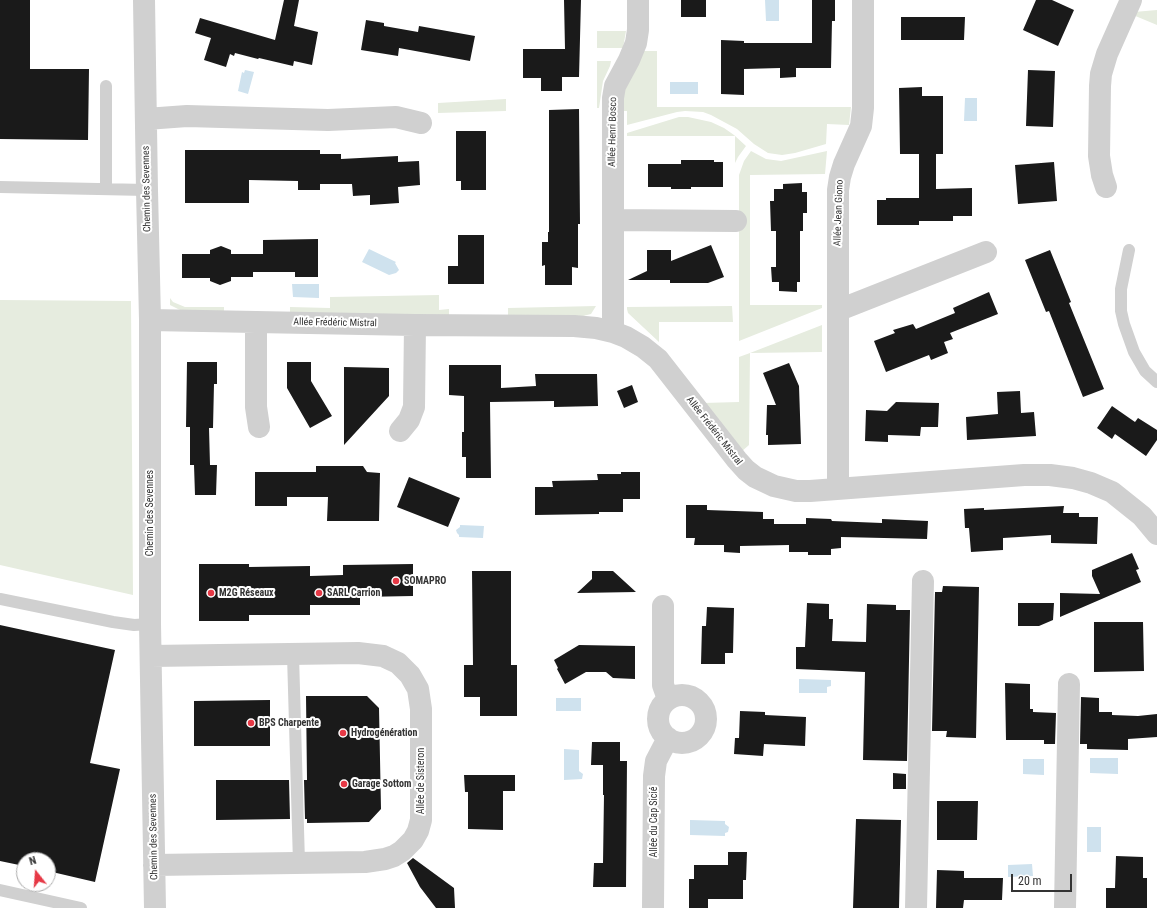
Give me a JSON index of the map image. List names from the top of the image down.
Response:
{
  "streets": {
    "street": [
      "Allée Henri Bosco",
      "Chemin des Sevennes",
      "Allée Jean Giono",
      "Allée Frédéric Mistral",
      "Allée de Sisteron",
      "Allée du Cap Sicié"
    ]
  },
  "crossings": [
    ["Allée Henri Bosco", "Allée Frédéric Mistral"],
    ["Chemin des Sevennes", "Allée Frédéric Mistral"],
    ["Chemin des Sevennes", "Allée de Sisteron"],
    ["Allée Jean Giono", "Allée Frédéric Mistral"]
  ],
  "places": [
    "SOMAPRO",
    "M2G Réseaux",
    "SARL Carrion",
    "BPS Charpente",
    "Hydrogénération",
    "Garage Sottom"
  ],
  "scale_bar": "20 m",
  "north": "top"
}
